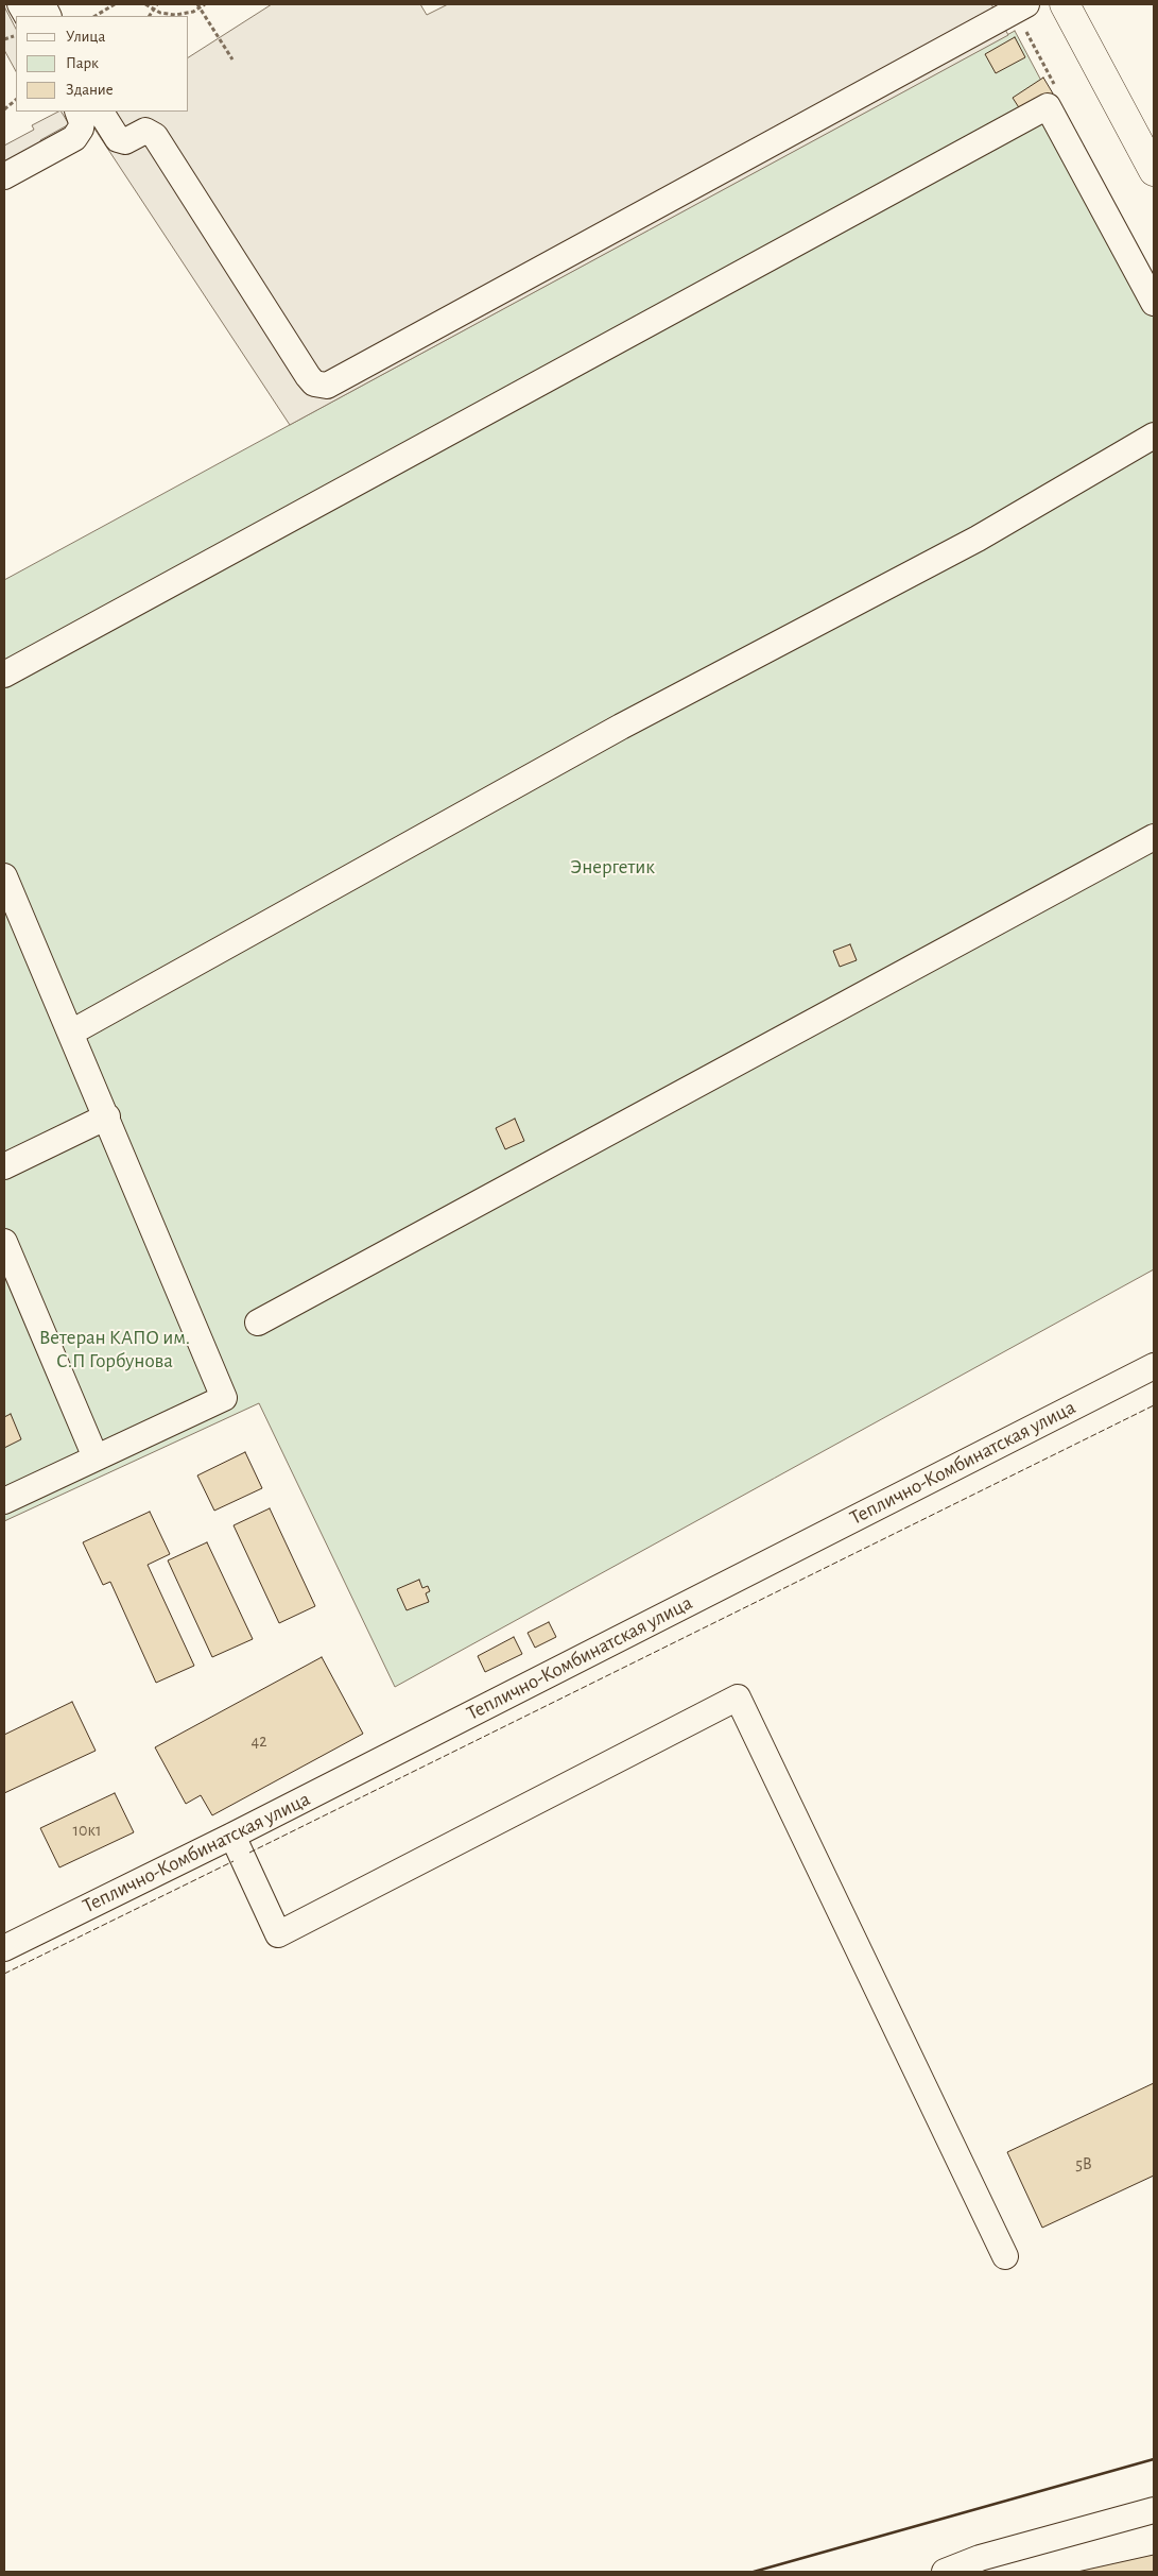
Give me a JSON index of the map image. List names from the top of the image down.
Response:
{
  "streets": {
    "street": ["Теплично-Комбинатская улица"]
  },
  "parks": ["Энергетик", "Ветеран КАПО им. С.П Горбунова"],
  "house_numbers": ["42", "10к1", "5В"],
  "legend": ["Улица", "Парк", "Здание"]
}
